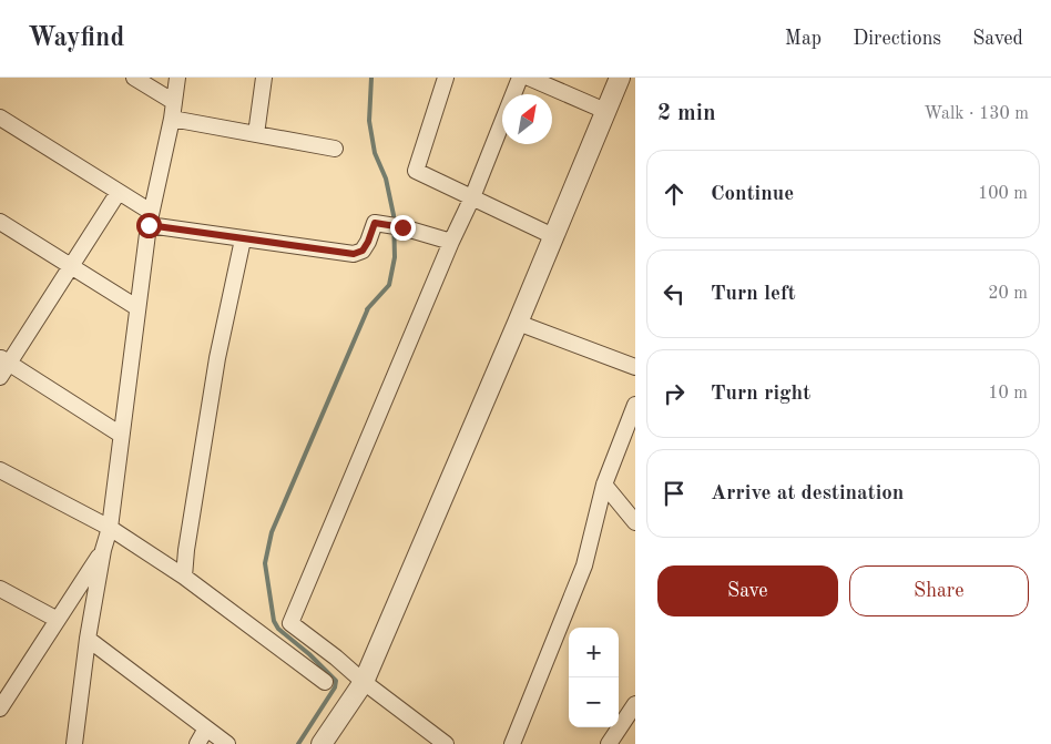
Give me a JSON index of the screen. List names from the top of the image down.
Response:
{
  "north": "top right",
  "page": {
    "header": "Wayfind",
    "nav": ["Map", "Directions", "Saved"],
    "heading": ["2 min", "Walk · 130 m"],
    "list": [
      ["Continue", "100 m"],
      ["Turn left", "20 m"],
      ["Turn right", "10 m"],
      "Arrive at destination"
    ],
    "buttons": ["Save", "Share"],
    "map_buttons": ["+", "−"]
  }
}
